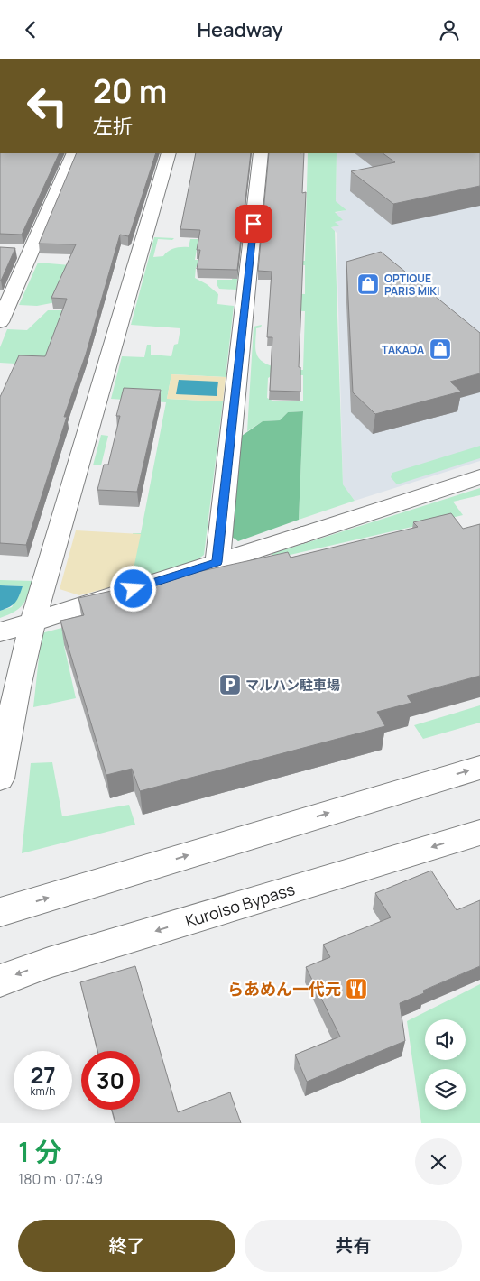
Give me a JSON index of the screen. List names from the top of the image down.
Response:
{
  "streets": {
    "main road": ["Kuroiso Bypass"]
  },
  "places": {
    "shop": ["OPTIQUE PARIS MIKI", "TAKADA"],
    "parking": ["マルハン駐車場"],
    "restaurant": ["らあめん一代元"]
  },
  "page": {
    "header": "Headway",
    "turn": ["20 m", "左折"],
    "speed": "27 km/h",
    "limit": "30",
    "heading": ["1 分", "180 m · 07:49"],
    "buttons": ["終了", "共有"]
  }
}
